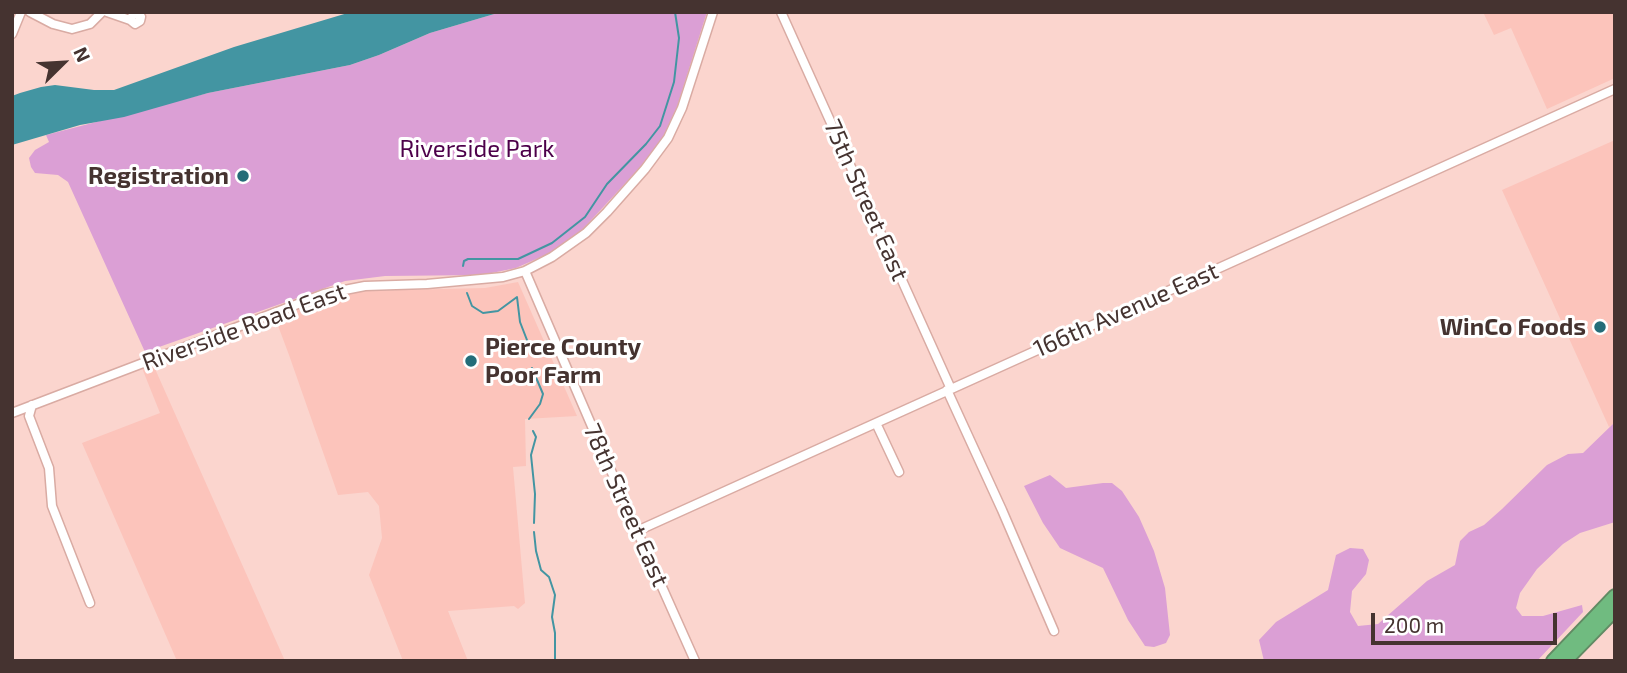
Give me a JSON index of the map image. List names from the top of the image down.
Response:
{
  "streets": {
    "street": [
      "75th Street East",
      "166th Avenue East",
      "Riverside Road East",
      "78th Street East"
    ]
  },
  "crossings": [
    ["75th Street East", "166th Avenue East"],
    ["166th Avenue East", "78th Street East"],
    ["Riverside Road East", "78th Street East"]
  ],
  "parks": ["Riverside Park"],
  "places": ["Registration", "WinCo Foods", "Pierce County Poor Farm"],
  "scale_bar": "200 m",
  "north": "top right"
}
